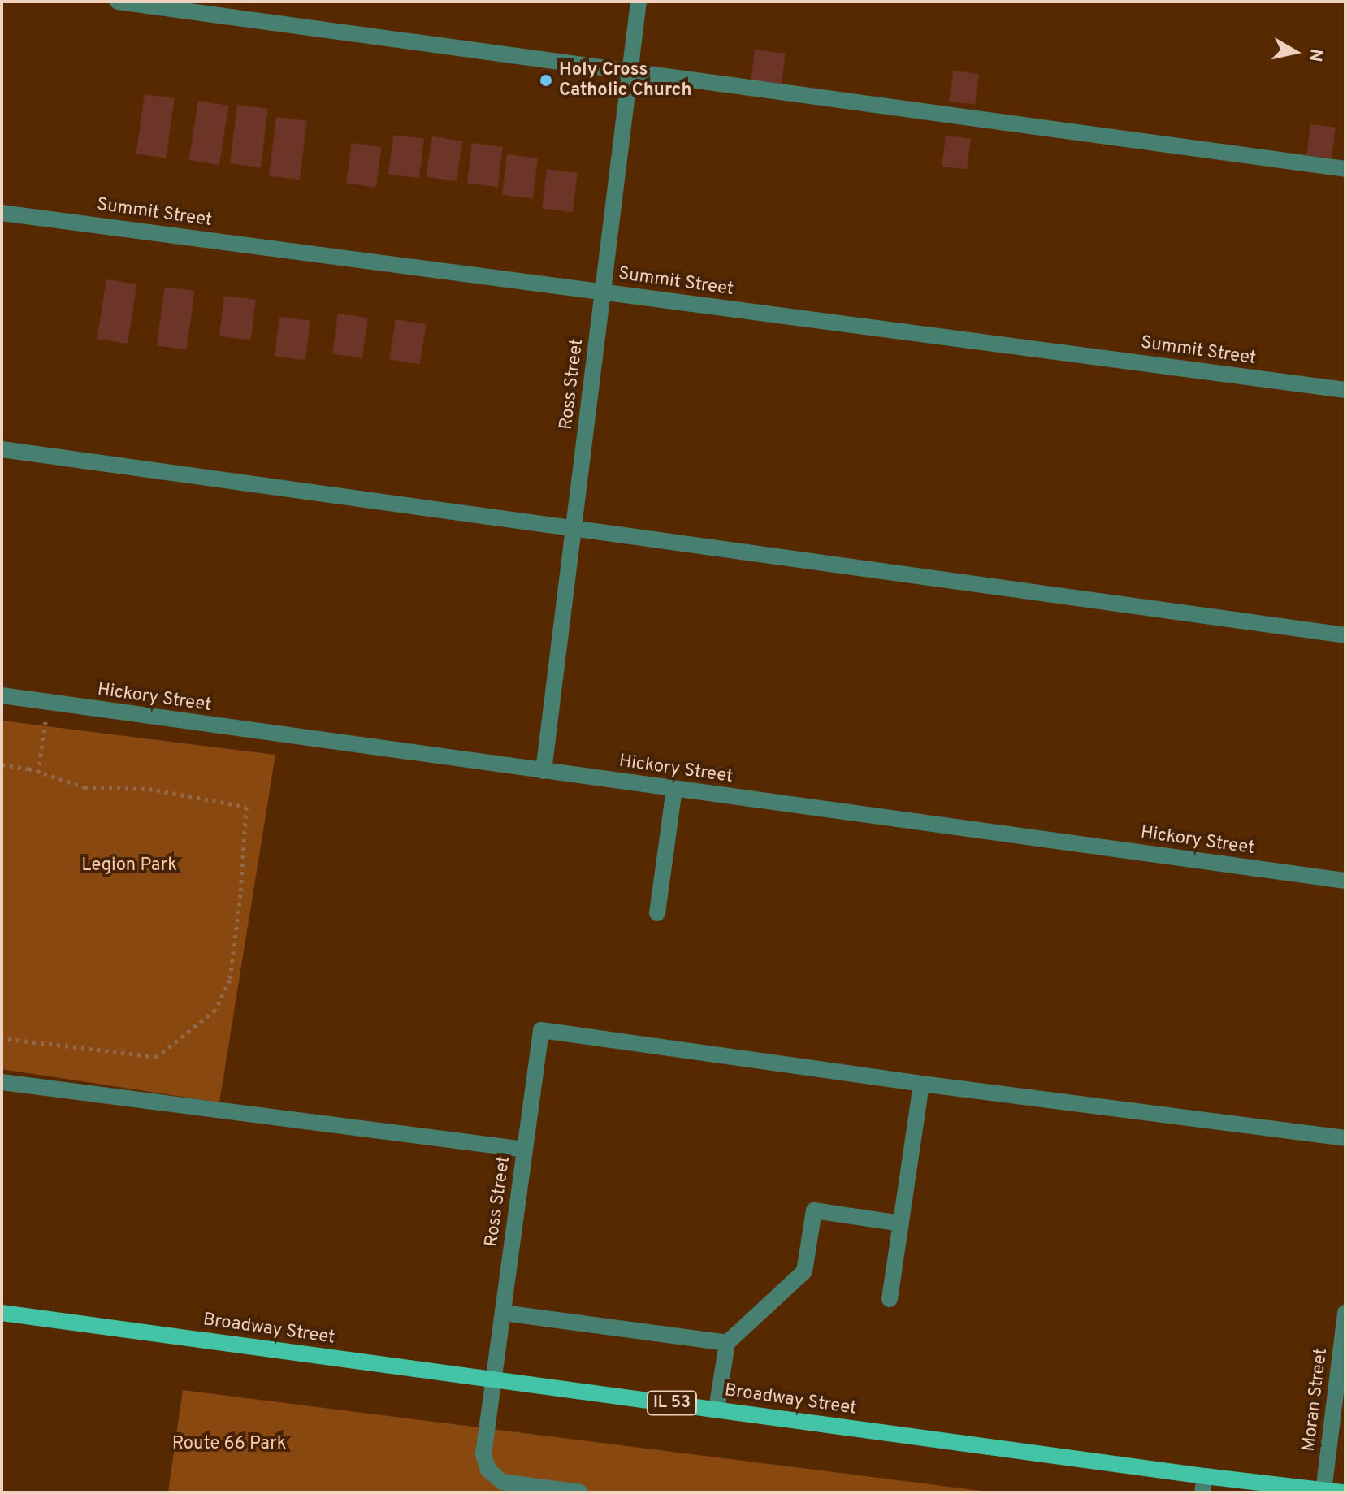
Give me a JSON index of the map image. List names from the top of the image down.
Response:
{
  "streets": {
    "main road": ["Broadway Street", "IL 53"],
    "street": [
      "Summit Street",
      "Ross Street",
      "Hickory Street",
      "Moran Street"
    ]
  },
  "crossings": [
    ["Summit Street", "Ross Street"],
    ["Ross Street", "Hickory Street"],
    ["Ross Street", "Broadway Street"],
    ["Broadway Street", "Moran Street"]
  ],
  "parks": ["Legion Park", "Route 66 Park"],
  "places": ["Holy Cross Catholic Church"],
  "north": "right"
}
